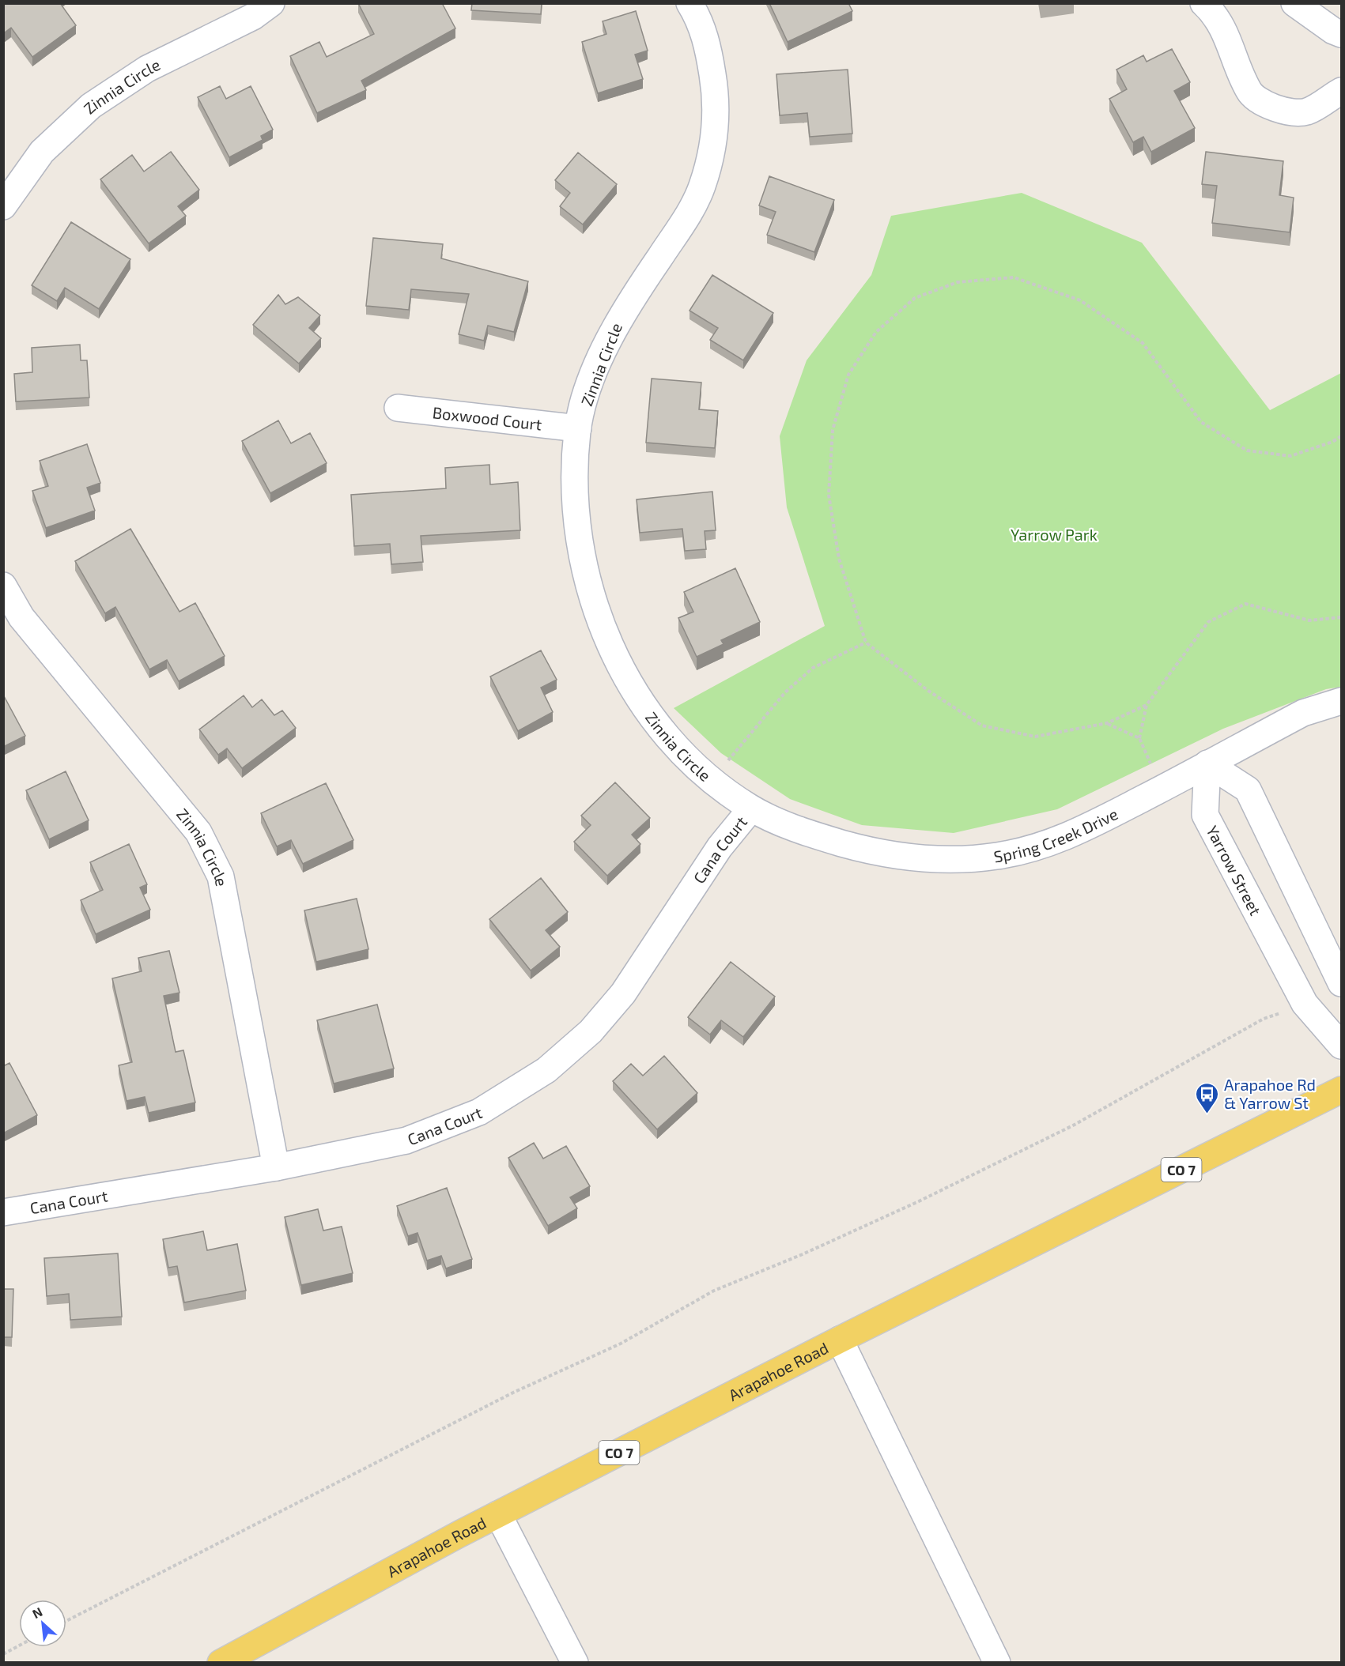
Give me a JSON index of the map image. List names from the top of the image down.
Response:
{
  "streets": {
    "main road": ["CO 7", "Arapahoe Road"],
    "street": [
      "Zinnia Circle",
      "Boxwood Court",
      "Spring Creek Drive",
      "Cana Court",
      "Yarrow Street"
    ]
  },
  "crossings": [
    ["Zinnia Circle", "Boxwood Court"],
    ["Zinnia Circle", "Spring Creek Drive"],
    ["Zinnia Circle", "Cana Court"],
    ["Spring Creek Drive", "Cana Court"],
    ["Spring Creek Drive", "Yarrow Street"]
  ],
  "parks": ["Yarrow Park"],
  "places": {
    "bus stop": ["Arapahoe Rd & Yarrow St"]
  },
  "north": "top left"
}
